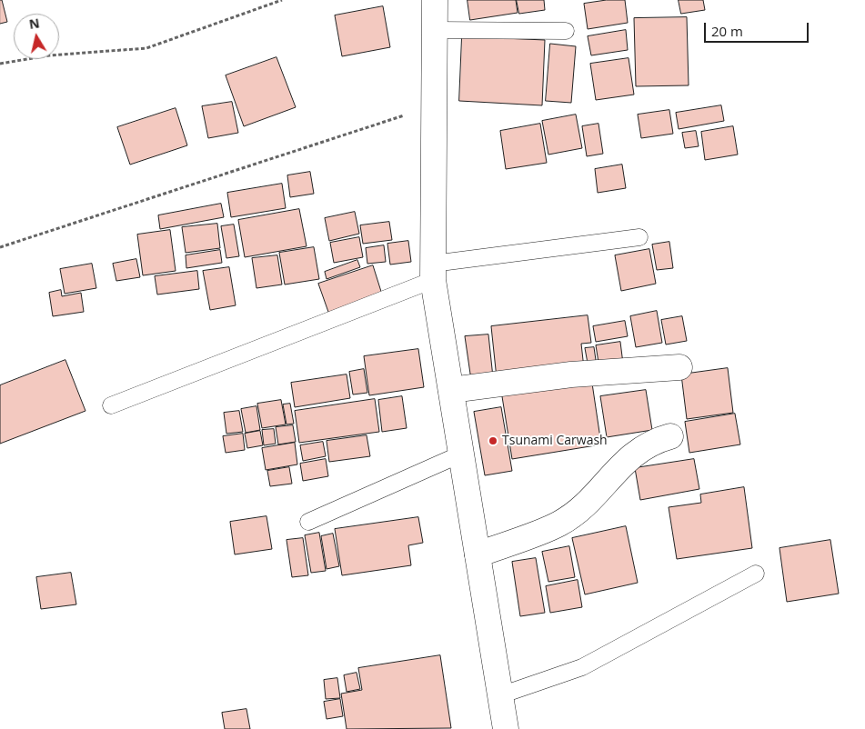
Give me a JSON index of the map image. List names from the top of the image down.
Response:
{
  "places": ["Tsunami Carwash"],
  "scale_bar": "20 m",
  "north": "top"
}
